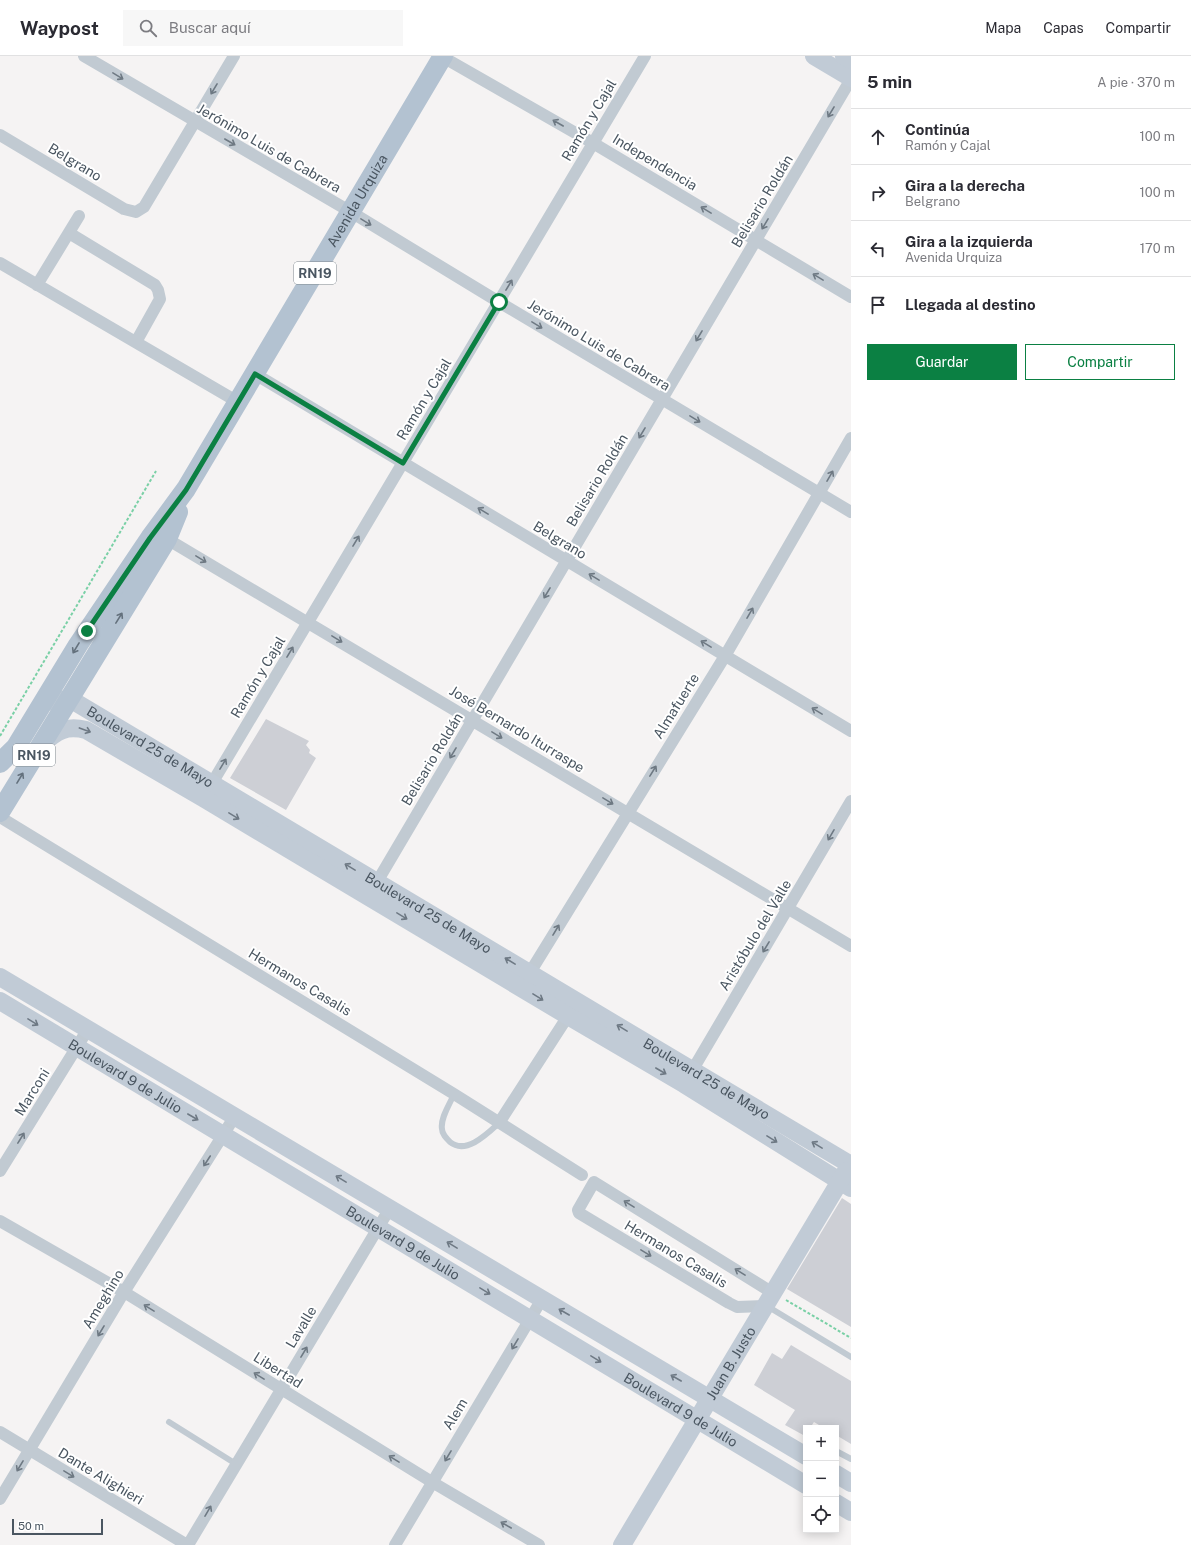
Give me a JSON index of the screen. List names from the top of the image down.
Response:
{
  "streets": {
    "main road": [
      "Avenida Urquiza",
      "RN19",
      "Boulevard 25 de Mayo",
      "Boulevard 9 de Julio",
      "Juan B. Justo"
    ],
    "street": [
      "Ramón y Cajal",
      "Jerónimo Luis de Cabrera",
      "Belgrano",
      "Independencia",
      "Belisario Roldán",
      "Almafuerte",
      "José Bernardo Iturraspe",
      "Aristóbulo del Valle",
      "Hermanos Casalis",
      "Marconi",
      "Ameghino",
      "Lavalle",
      "Libertad",
      "Alem",
      "Dante Alighieri"
    ]
  },
  "crossings": [
    ["Ramón y Cajal", "Jerónimo Luis de Cabrera"],
    ["Ramón y Cajal", "Belgrano"],
    ["Ramón y Cajal", "Independencia"],
    ["Ramón y Cajal", "José Bernardo Iturraspe"],
    ["Ramón y Cajal", "Boulevard 25 de Mayo"],
    ["Jerónimo Luis de Cabrera", "Belgrano"],
    ["Jerónimo Luis de Cabrera", "Avenida Urquiza"],
    ["Jerónimo Luis de Cabrera", "Belisario Roldán"],
    ["Jerónimo Luis de Cabrera", "Almafuerte"],
    ["Belgrano", "Avenida Urquiza"],
    ["Belgrano", "Belisario Roldán"],
    ["Belgrano", "Almafuerte"],
    ["Independencia", "Avenida Urquiza"],
    ["Independencia", "Belisario Roldán"],
    ["Avenida Urquiza", "José Bernardo Iturraspe"],
    ["Avenida Urquiza", "Boulevard 25 de Mayo"],
    ["Belisario Roldán", "José Bernardo Iturraspe"],
    ["Belisario Roldán", "Boulevard 25 de Mayo"],
    ["Almafuerte", "José Bernardo Iturraspe"],
    ["Almafuerte", "Boulevard 25 de Mayo"],
    ["José Bernardo Iturraspe", "Aristóbulo del Valle"],
    ["Boulevard 25 de Mayo", "Aristóbulo del Valle"],
    ["Boulevard 25 de Mayo", "Juan B. Justo"],
    ["Hermanos Casalis", "Juan B. Justo"],
    ["Boulevard 9 de Julio", "Marconi"],
    ["Boulevard 9 de Julio", "Ameghino"],
    ["Boulevard 9 de Julio", "Lavalle"],
    ["Boulevard 9 de Julio", "Juan B. Justo"],
    ["Boulevard 9 de Julio", "Alem"],
    ["Ameghino", "Libertad"],
    ["Ameghino", "Dante Alighieri"],
    ["Lavalle", "Libertad"],
    ["Lavalle", "Dante Alighieri"],
    ["Libertad", "Alem"]
  ],
  "one_way": [
    "Ramón y Cajal",
    "Jerónimo Luis de Cabrera",
    "Belgrano",
    "Independencia",
    "Belisario Roldán",
    "Almafuerte",
    "José Bernardo Iturraspe",
    "Aristóbulo del Valle",
    "Marconi",
    "Ameghino",
    "Lavalle",
    "Libertad",
    "Alem",
    "Dante Alighieri"
  ],
  "scale_bar": "50 m",
  "page": {
    "header": "Waypost",
    "search": "Buscar aquí",
    "nav": ["Mapa", "Capas", "Compartir"],
    "heading": ["5 min", "A pie · 370 m"],
    "list": [
      ["Continúa", "Ramón y Cajal", "100 m"],
      ["Gira a la derecha", "Belgrano", "100 m"],
      ["Gira a la izquierda", "Avenida Urquiza", "170 m"],
      "Llegada al destino"
    ],
    "buttons": ["Guardar", "Compartir"],
    "map_buttons": ["+", "−"],
    "scale": "50 m"
  }
}
